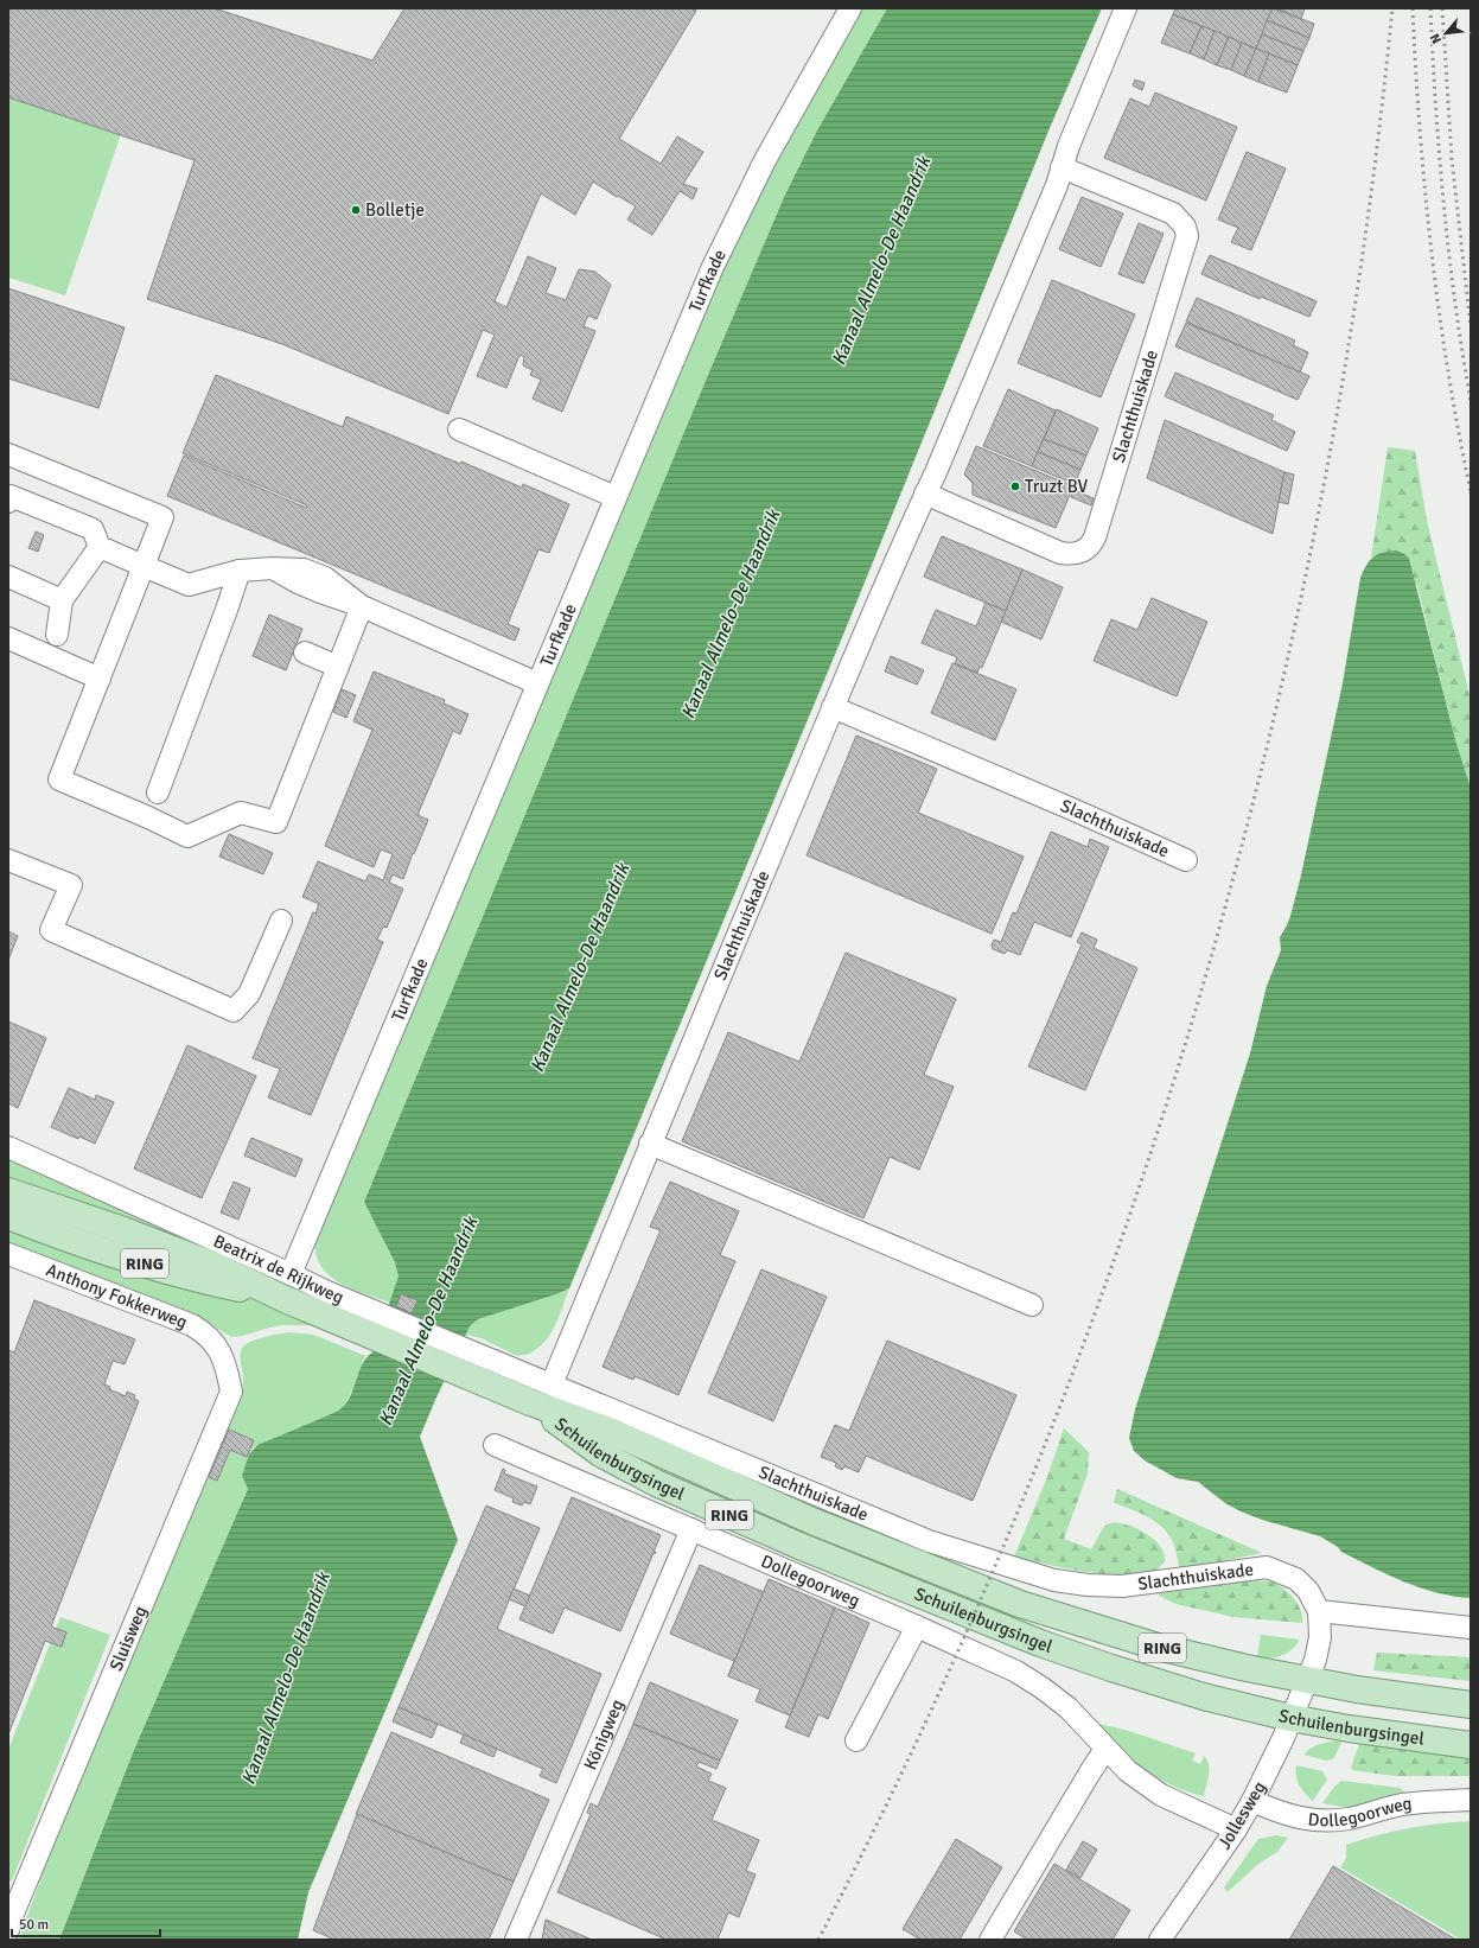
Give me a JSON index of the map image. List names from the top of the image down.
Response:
{
  "streets": {
    "main road": ["RING", "Schuilenburgsingel"],
    "street": [
      "Turfkade",
      "Slachthuiskade",
      "Beatrix de Rijkweg",
      "Anthony Fokkerweg",
      "Dollegoorweg",
      "Sluisweg",
      "Königweg",
      "Jollesweg"
    ]
  },
  "crossings": [
    ["Turfkade", "Beatrix de Rijkweg"],
    ["Slachthuiskade", "Schuilenburgsingel"],
    ["Slachthuiskade", "Jollesweg"],
    ["Beatrix de Rijkweg", "Schuilenburgsingel"],
    ["Anthony Fokkerweg", "Sluisweg"],
    ["Schuilenburgsingel", "Jollesweg"],
    ["Dollegoorweg", "Königweg"],
    ["Dollegoorweg", "Jollesweg"]
  ],
  "water": ["Kanaal Almelo-De Haandrik"],
  "places": ["Bolletje", "Truzt BV"],
  "scale_bar": "50 m",
  "north": "bottom left"
}
